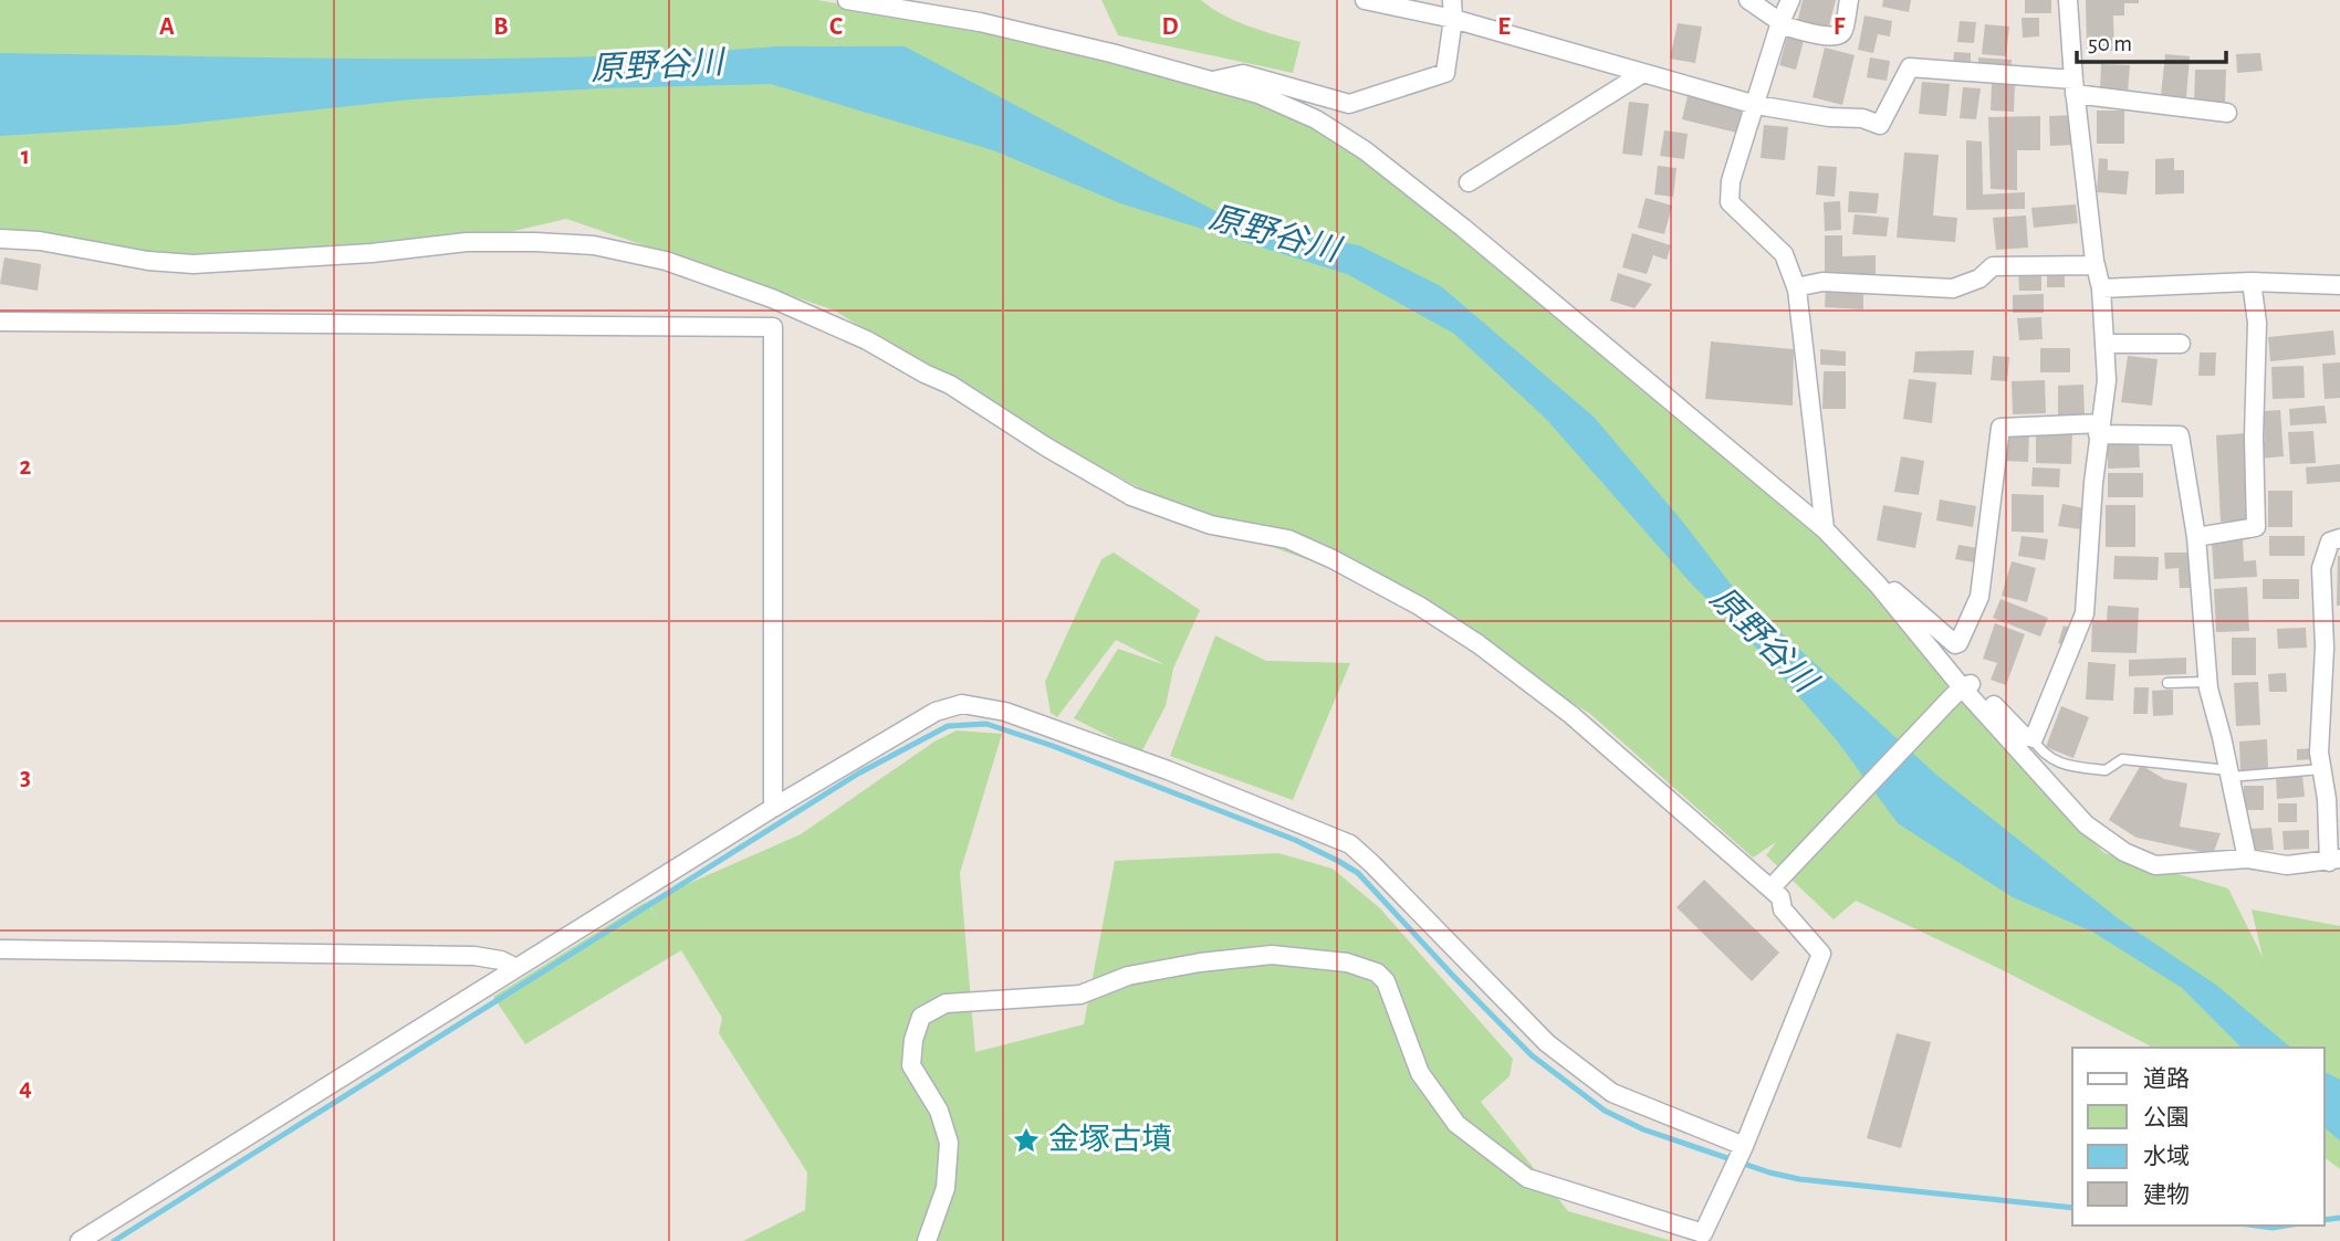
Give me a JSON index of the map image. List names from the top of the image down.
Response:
{
  "water": ["原野谷川"],
  "places": {
    "place": ["金塚古墳"]
  },
  "legend": [
    "道路",
    "公園",
    "水域",
    "建物"
  ],
  "scale_bar": "50 m",
  "grid": {
    "columns": [
      "A",
      "B",
      "C",
      "D",
      "E",
      "F"
    ],
    "rows": [
      "1",
      "2",
      "3",
      "4"
    ]
  }
}
